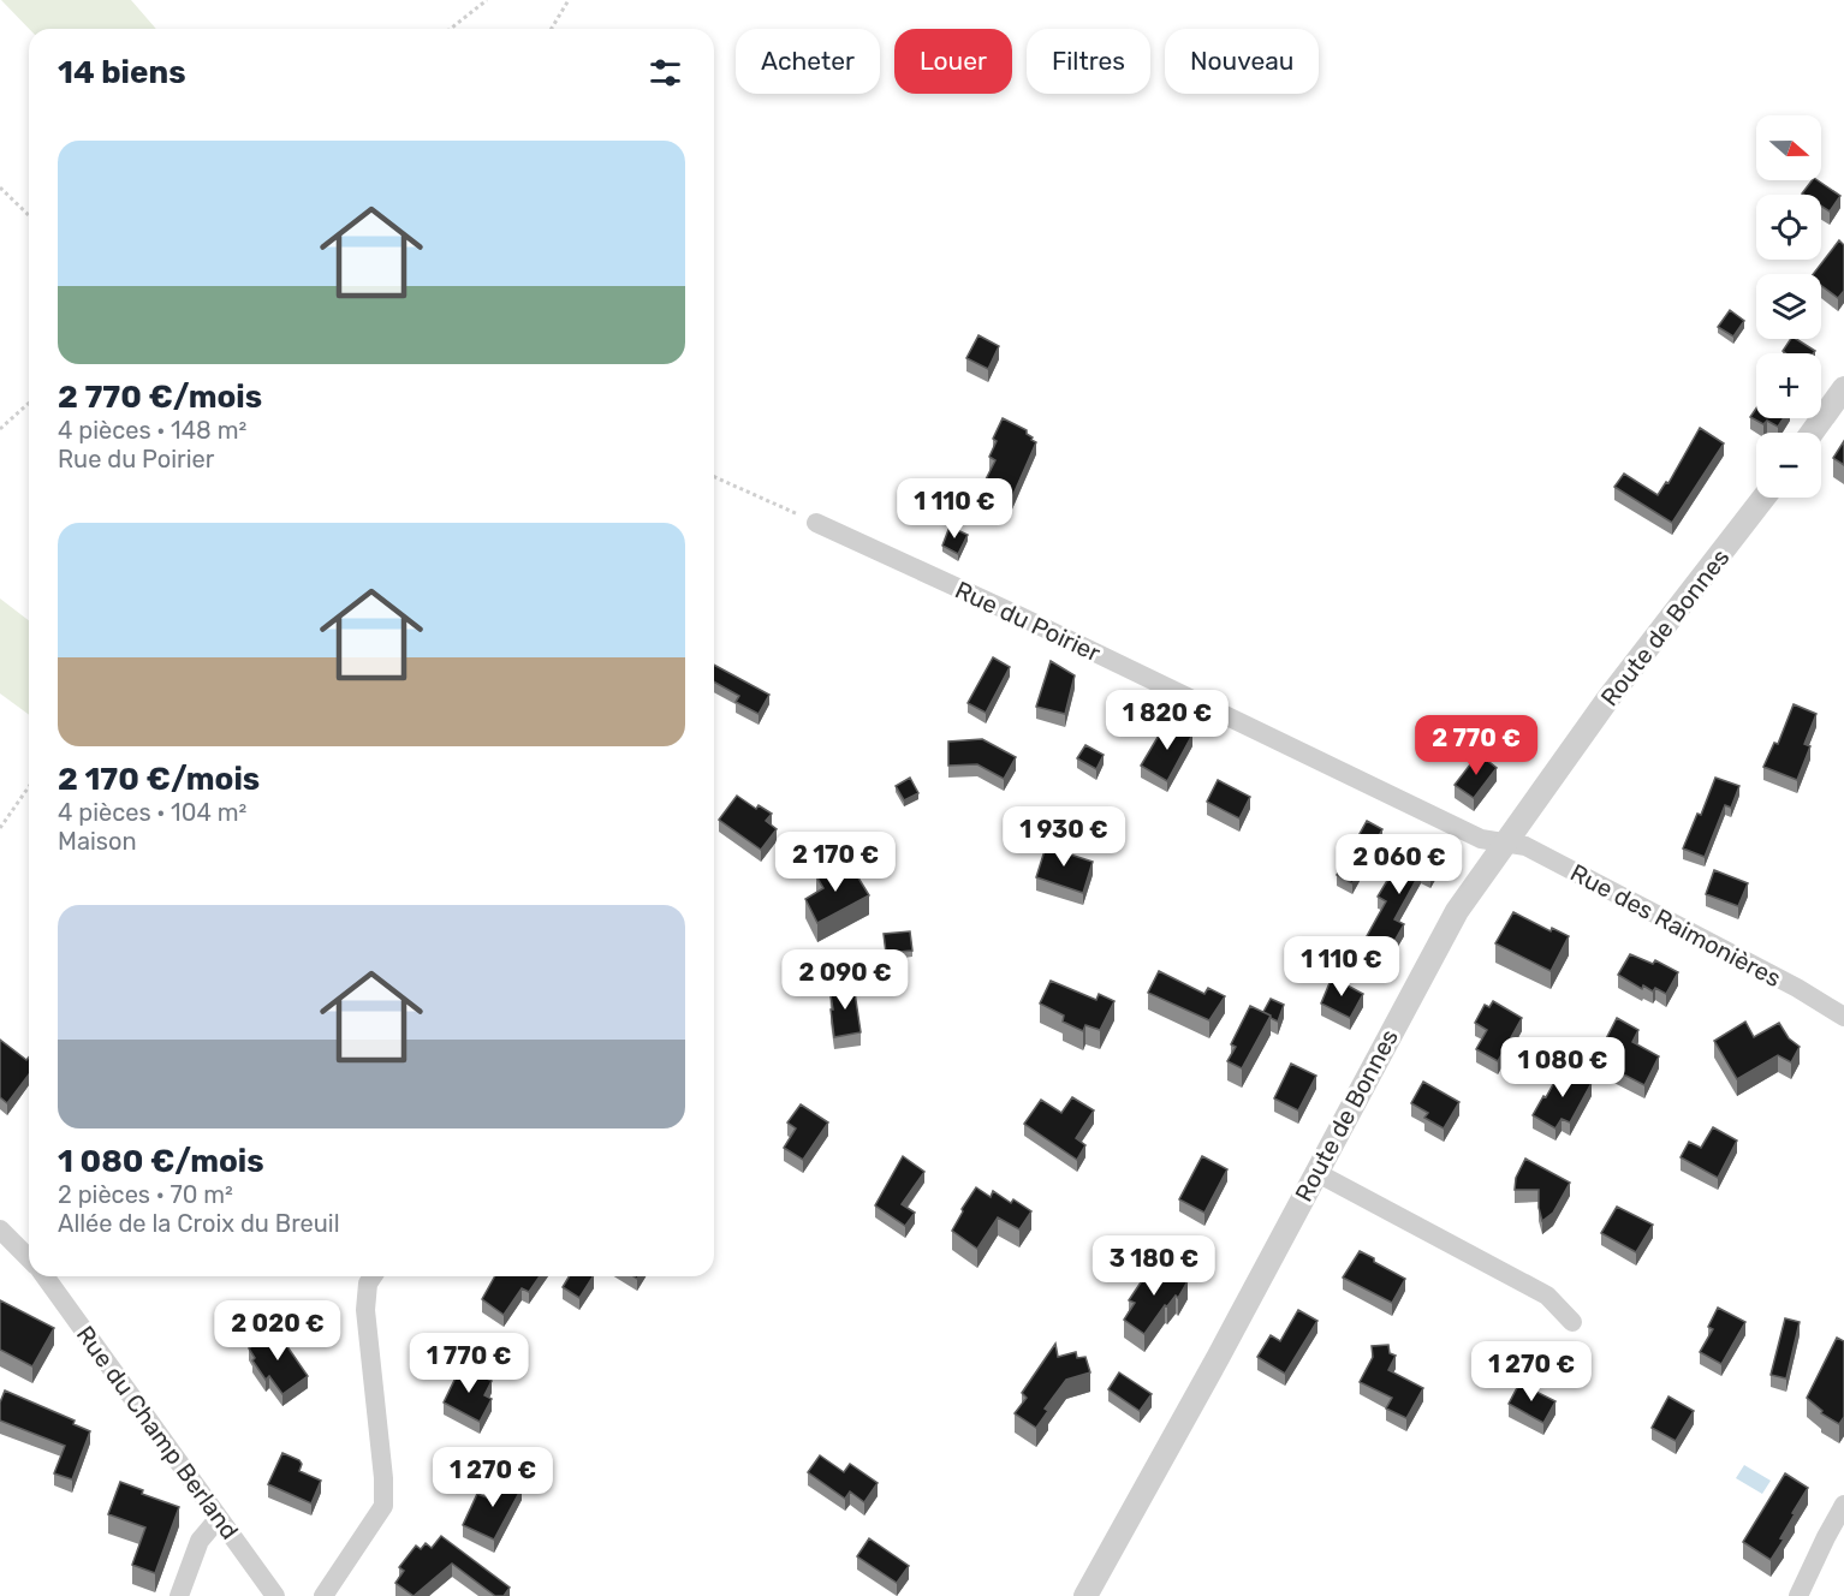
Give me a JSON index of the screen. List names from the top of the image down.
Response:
{
  "streets": {
    "street": [
      "Rue du Poirier",
      "Route de Bonnes",
      "Rue des Raimonières",
      "Rue du Champ Berland"
    ]
  },
  "crossings": [
    ["Rue du Poirier", "Route de Bonnes"],
    ["Rue du Poirier", "Rue des Raimonières"],
    ["Route de Bonnes", "Rue des Raimonières"]
  ],
  "north": "right",
  "page": {
    "chip": [
      "Acheter",
      "Louer",
      "Filtres",
      "Nouveau"
    ],
    "heading": "14 biens",
    "map_buttons": ["+", "−"],
    "list": [
      {
        "name": "2 770 €/mois",
        "note": "4 pièces · 148 m² · Rue du Poirier"
      },
      {
        "name": "2 170 €/mois",
        "note": "4 pièces · 104 m² · Maison"
      },
      {
        "name": "1 080 €/mois",
        "note": "2 pièces · 70 m² · Allée de la Croix du Breuil"
      }
    ],
    "price": [
      "1 110 €",
      "1 820 €",
      "2 770 €",
      "1 930 €",
      "2 170 €",
      "2 060 €",
      "1 110 €",
      "2 090 €",
      "1 080 €",
      "3 180 €",
      "2 020 €",
      "1 770 €",
      "1 270 €",
      "1 270 €"
    ]
  }
}
